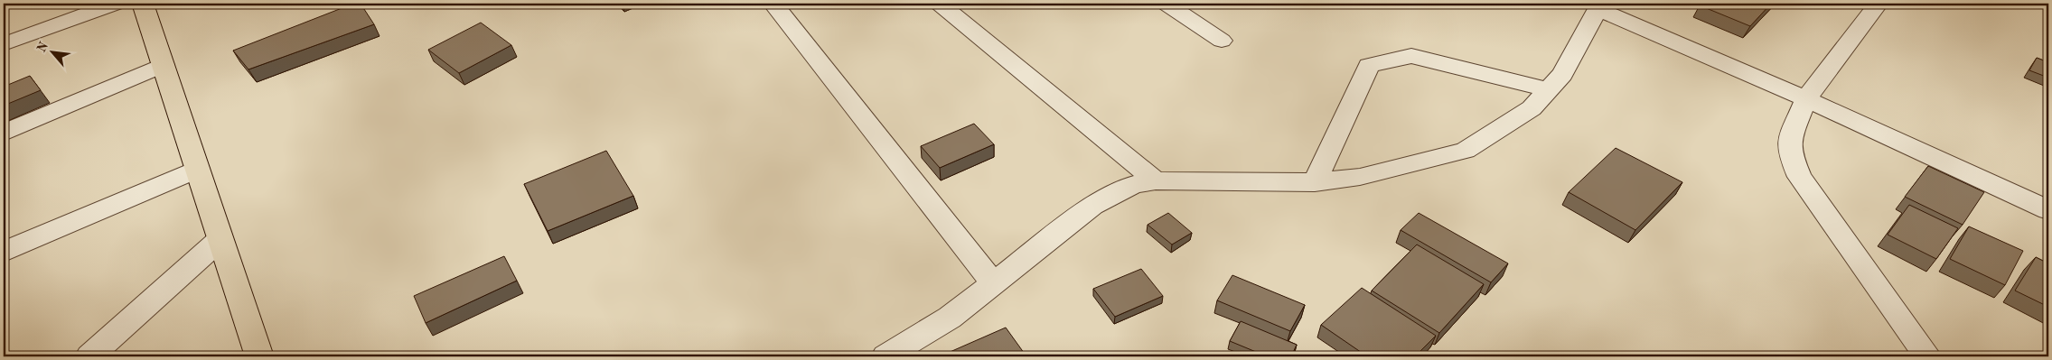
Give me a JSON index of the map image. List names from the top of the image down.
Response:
{
  "north": "top left"
}
